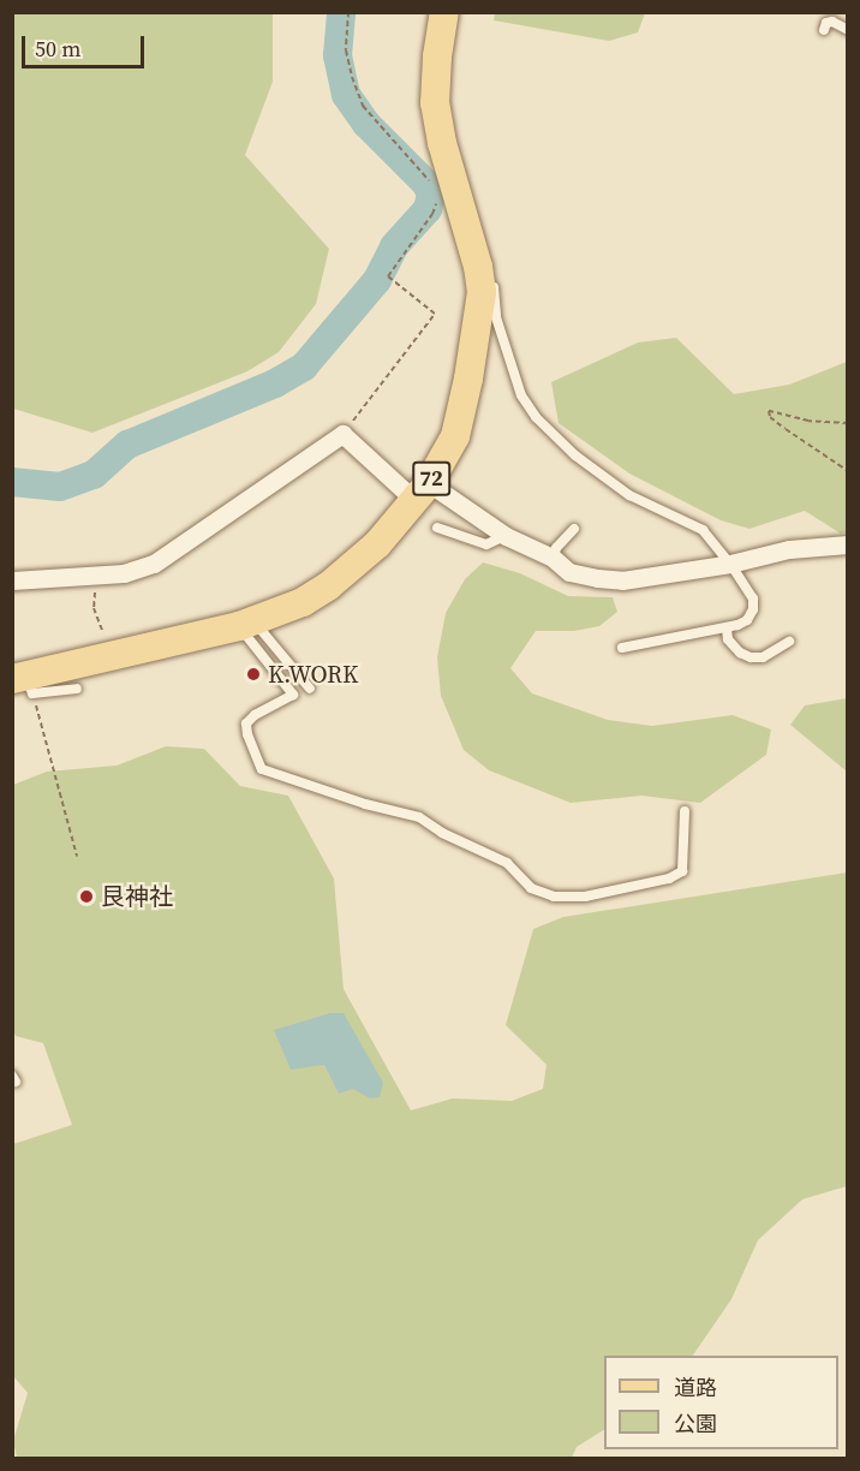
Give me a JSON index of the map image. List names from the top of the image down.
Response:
{
  "streets": {
    "main road": ["72"]
  },
  "places": ["K.WORK", "艮神社"],
  "legend": ["道路", "公園"],
  "scale_bar": "50 m"
}
